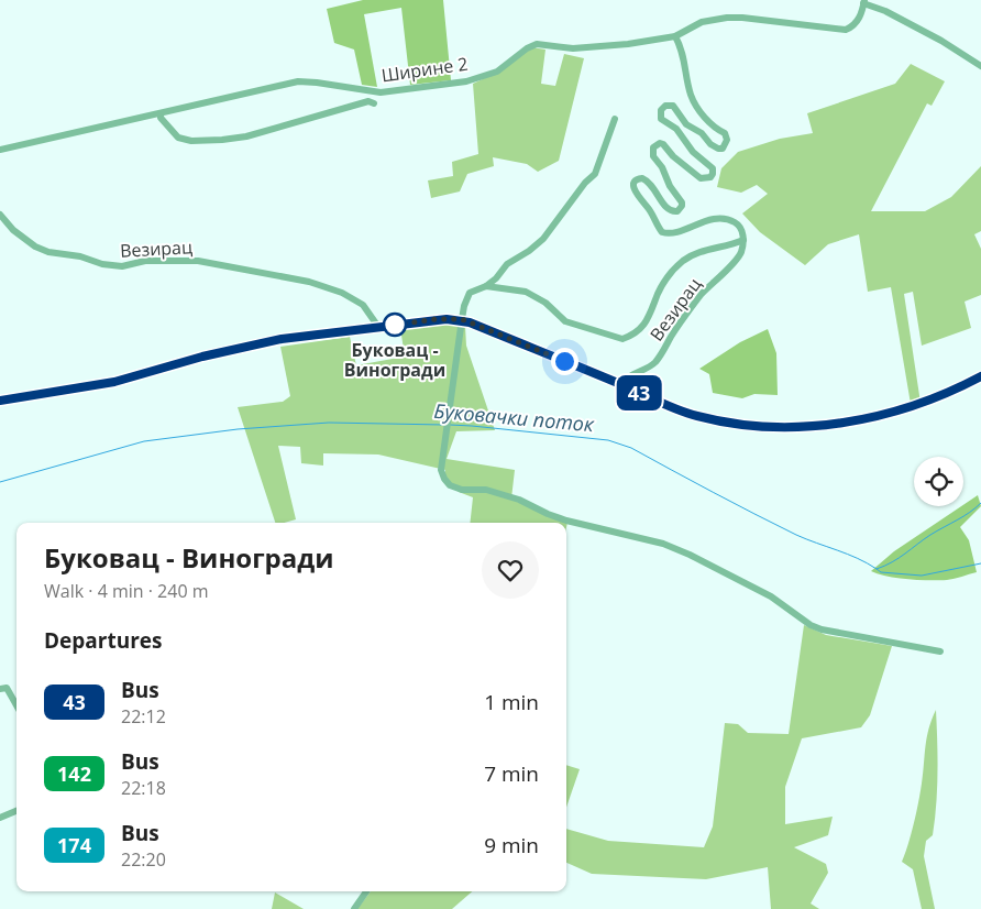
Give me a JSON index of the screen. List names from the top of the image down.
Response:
{
  "streets": {
    "street": ["Ширине 2", "Везирац"]
  },
  "water": ["Буковачки поток"],
  "places": ["Буковац - Виногради"],
  "lines": ["bus line 43"],
  "page": {
    "on_map": "43",
    "heading": [
      ["Буковац - Виногради", "Walk · 4 min · 240 m"],
      "Departures"
    ],
    "list": [
      {
        "mark": "43",
        "name": "Bus",
        "note": "22:12",
        "value": "1 min"
      },
      {
        "mark": "142",
        "name": "Bus",
        "note": "22:18",
        "value": "7 min"
      },
      {
        "mark": "174",
        "name": "Bus",
        "note": "22:20",
        "value": "9 min"
      }
    ]
  }
}
